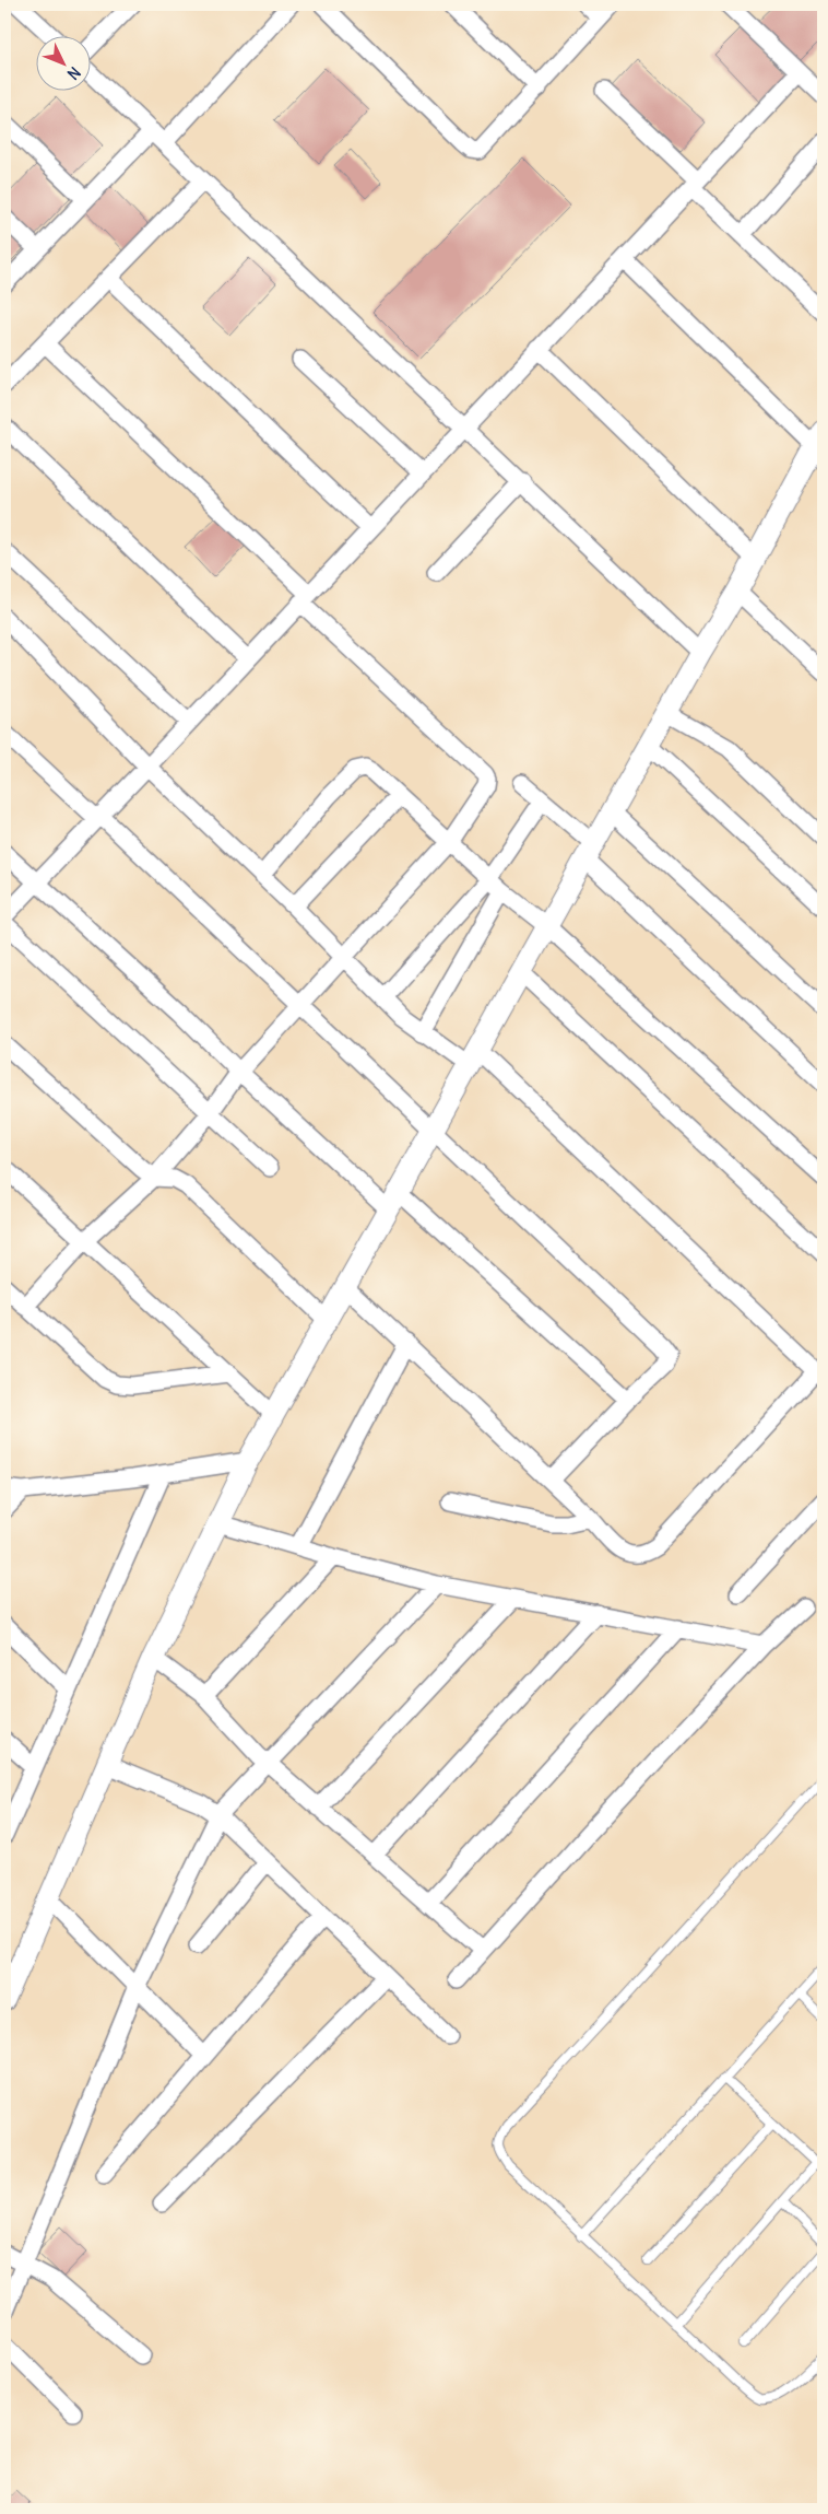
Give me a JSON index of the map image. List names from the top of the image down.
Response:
{
  "north": "bottom right"
}
